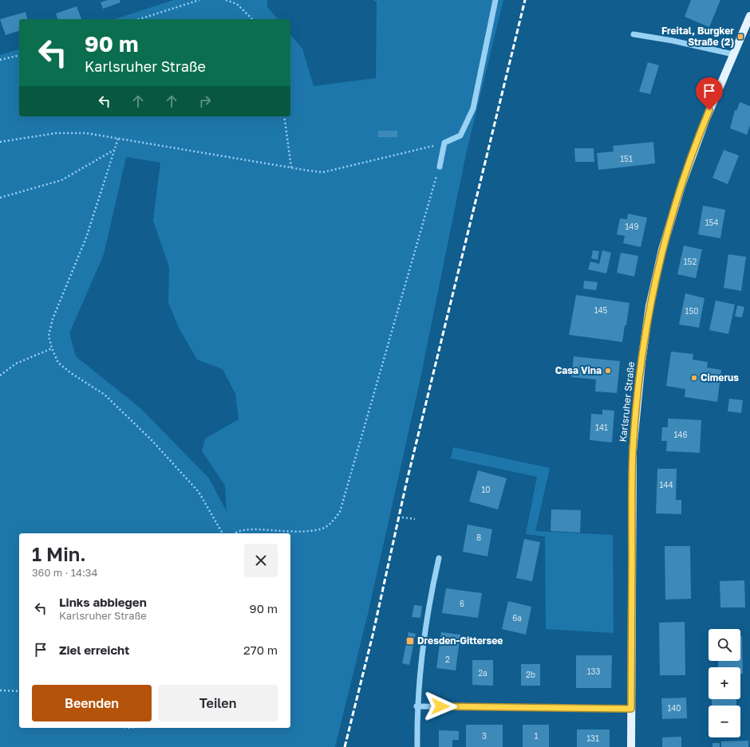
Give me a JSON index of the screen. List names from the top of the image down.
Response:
{
  "streets": {
    "main road": ["Karlsruher Straße"]
  },
  "places": {
    "transit": ["Freital, Burgker Straße (2)", "Dresden-Gittersee"],
    "other": ["Casa Vina", "Cimerus"]
  },
  "house_numbers": [
    "151",
    "154",
    "149",
    "152",
    "145",
    "150",
    "141",
    "146",
    "144",
    "10",
    "8",
    "6",
    "6a",
    "2",
    "133",
    "2a",
    "2b",
    "140",
    "3",
    "1",
    "131"
  ],
  "page": {
    "turn": ["90 m", "Karlsruher Straße"],
    "heading": ["1 Min.", "360 m · 14:34"],
    "list": [
      {
        "name": "Links abbiegen",
        "note": "Karlsruher Straße",
        "value": "90 m"
      },
      {
        "name": "Ziel erreicht",
        "value": "270 m"
      }
    ],
    "map_buttons": ["+", "−"],
    "buttons": ["Beenden", "Teilen"]
  }
}
